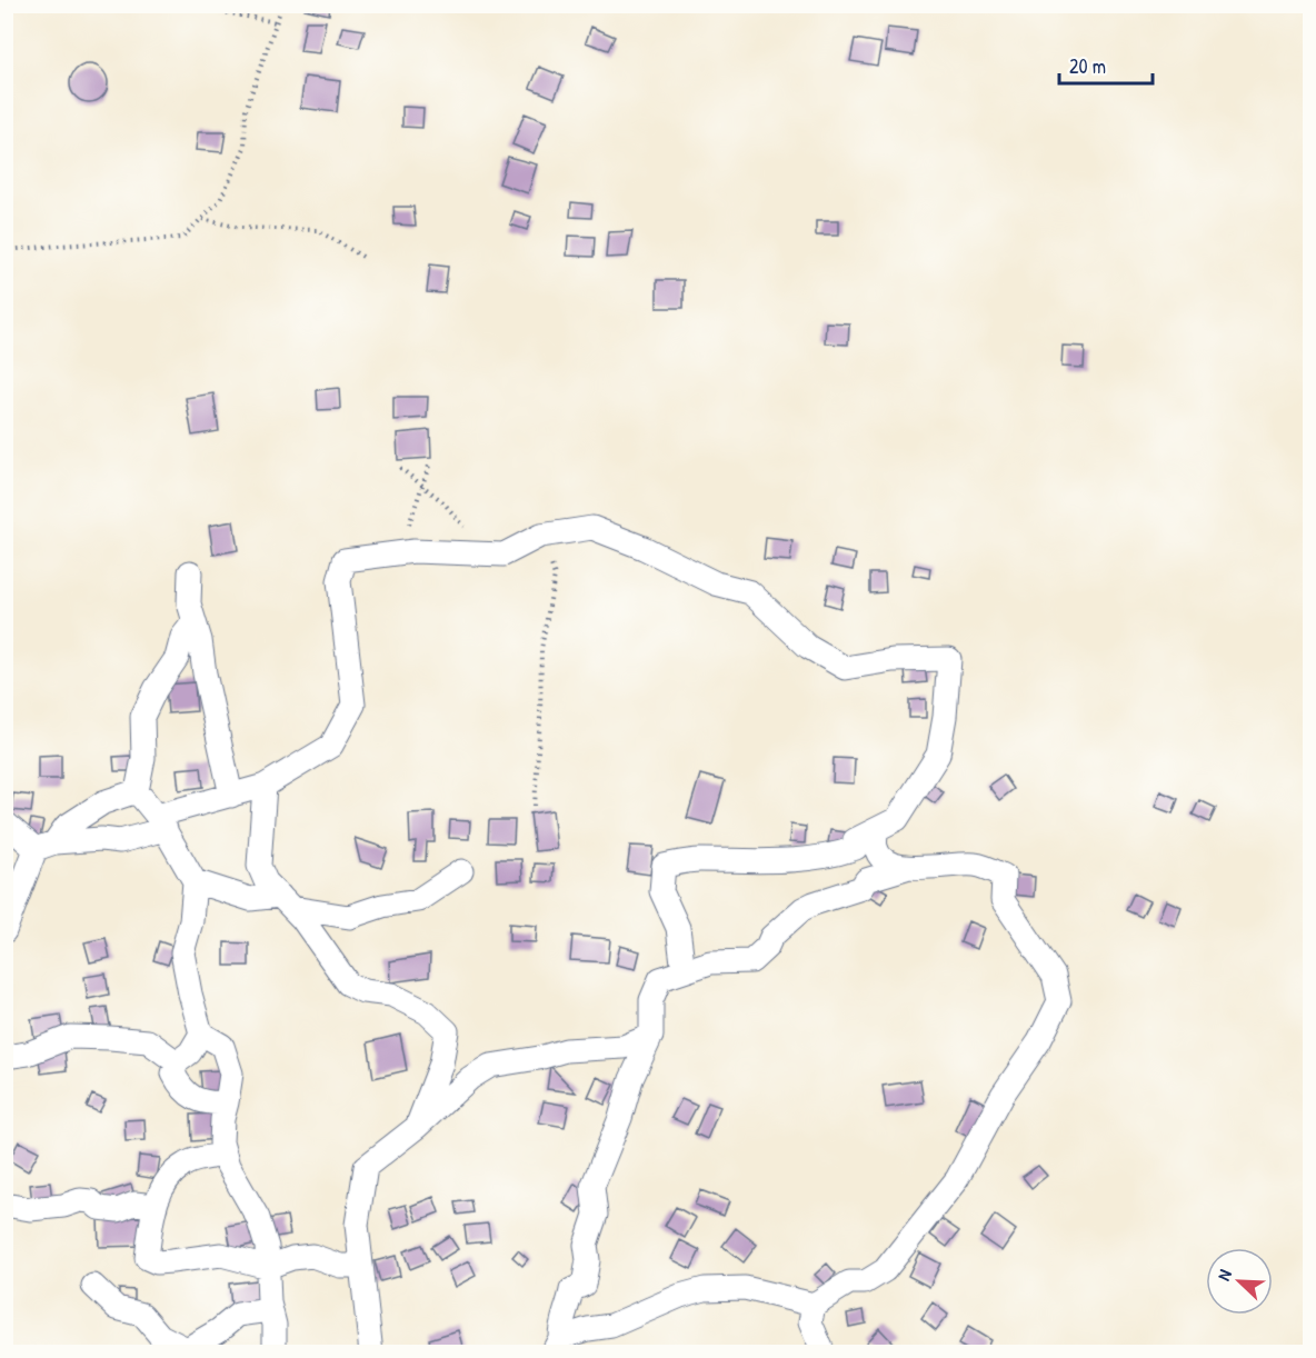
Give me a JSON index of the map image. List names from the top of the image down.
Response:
{
  "scale_bar": "20 m",
  "north": "top left"
}
